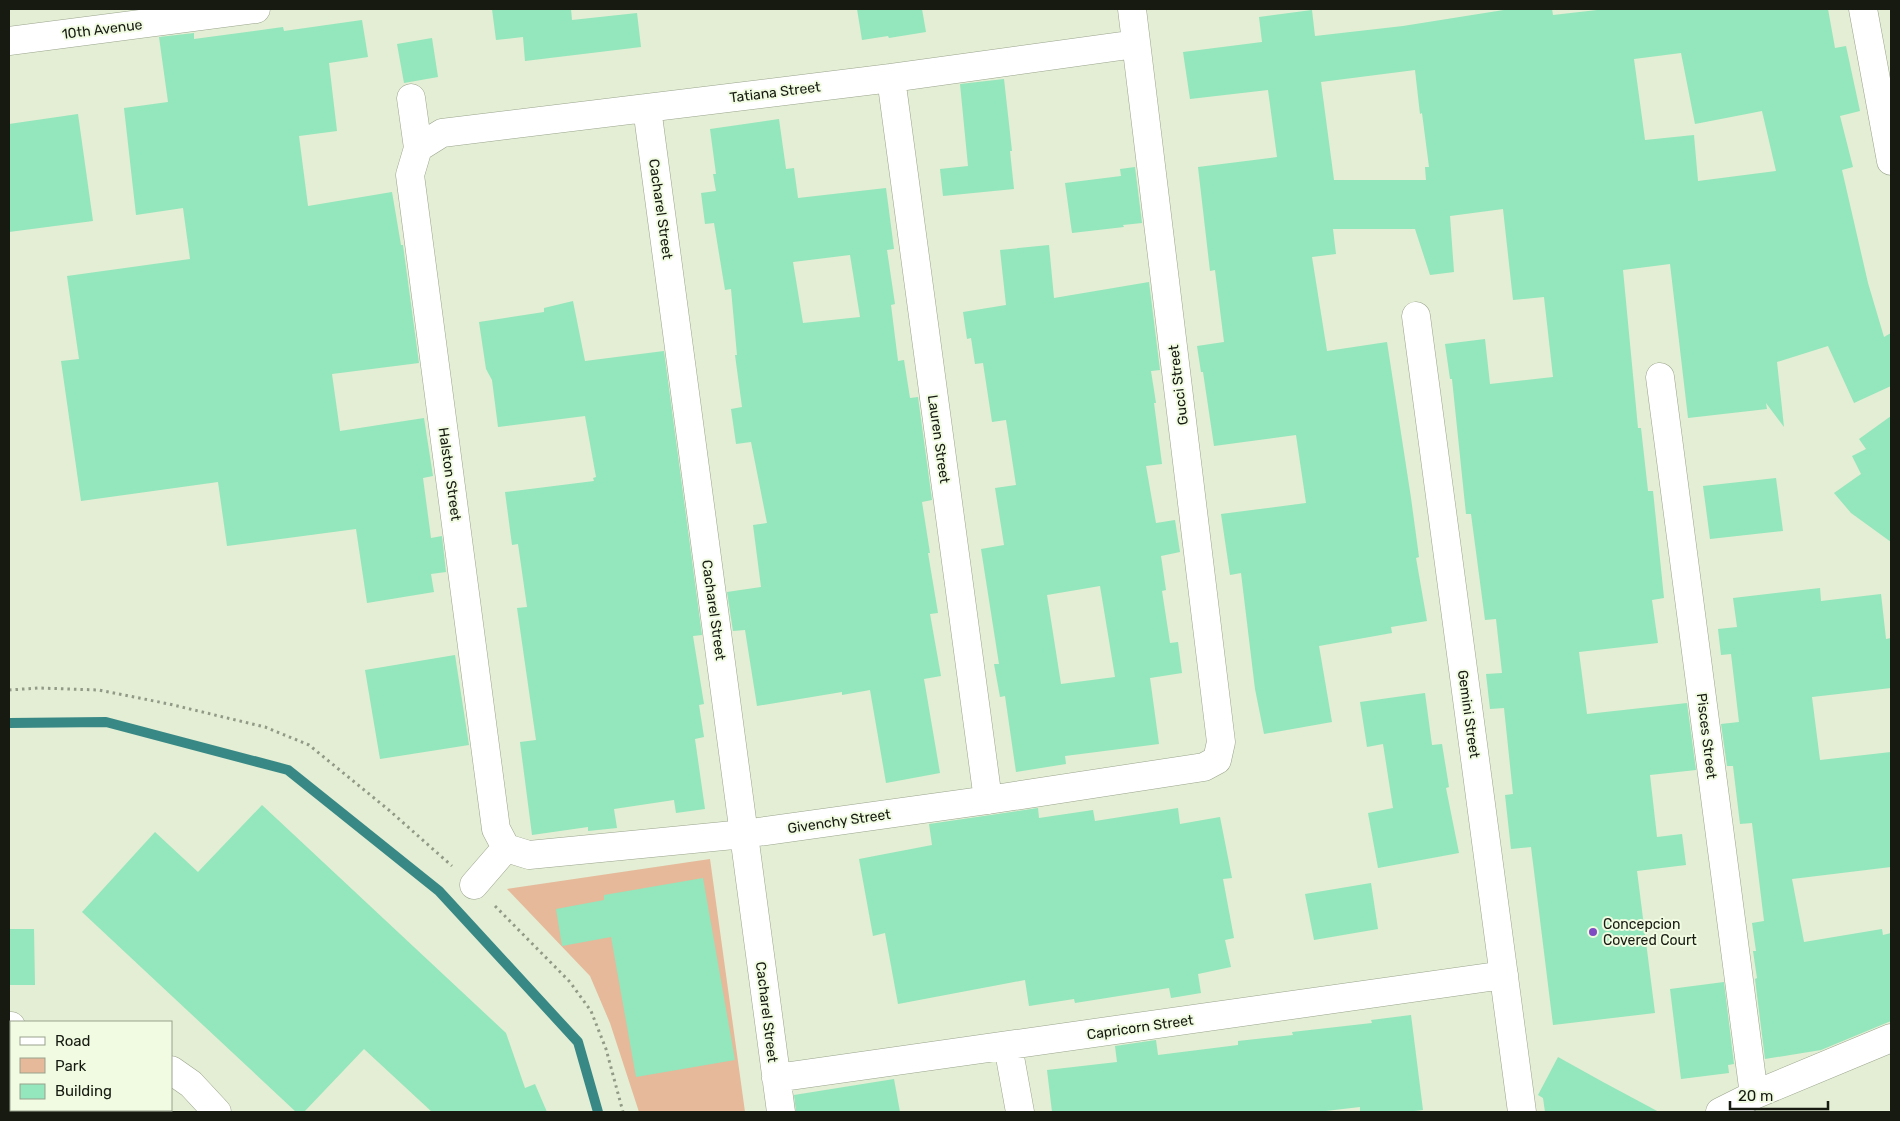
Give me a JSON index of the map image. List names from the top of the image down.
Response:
{
  "streets": {
    "street": [
      "10th Avenue",
      "Tatiana Street",
      "Cacharel Street",
      "Gucci Street",
      "Lauren Street",
      "Halston Street",
      "Gemini Street",
      "Pisces Street",
      "Givenchy Street",
      "Capricorn Street"
    ]
  },
  "crossings": [
    ["Tatiana Street", "Cacharel Street"],
    ["Tatiana Street", "Gucci Street"],
    ["Tatiana Street", "Lauren Street"],
    ["Tatiana Street", "Halston Street"],
    ["Cacharel Street", "Givenchy Street"],
    ["Cacharel Street", "Capricorn Street"],
    ["Gucci Street", "Givenchy Street"],
    ["Lauren Street", "Givenchy Street"],
    ["Halston Street", "Givenchy Street"],
    ["Gemini Street", "Capricorn Street"]
  ],
  "places": ["Concepcion Covered Court"],
  "legend": ["Road", "Park", "Building"],
  "scale_bar": "20 m"
}
